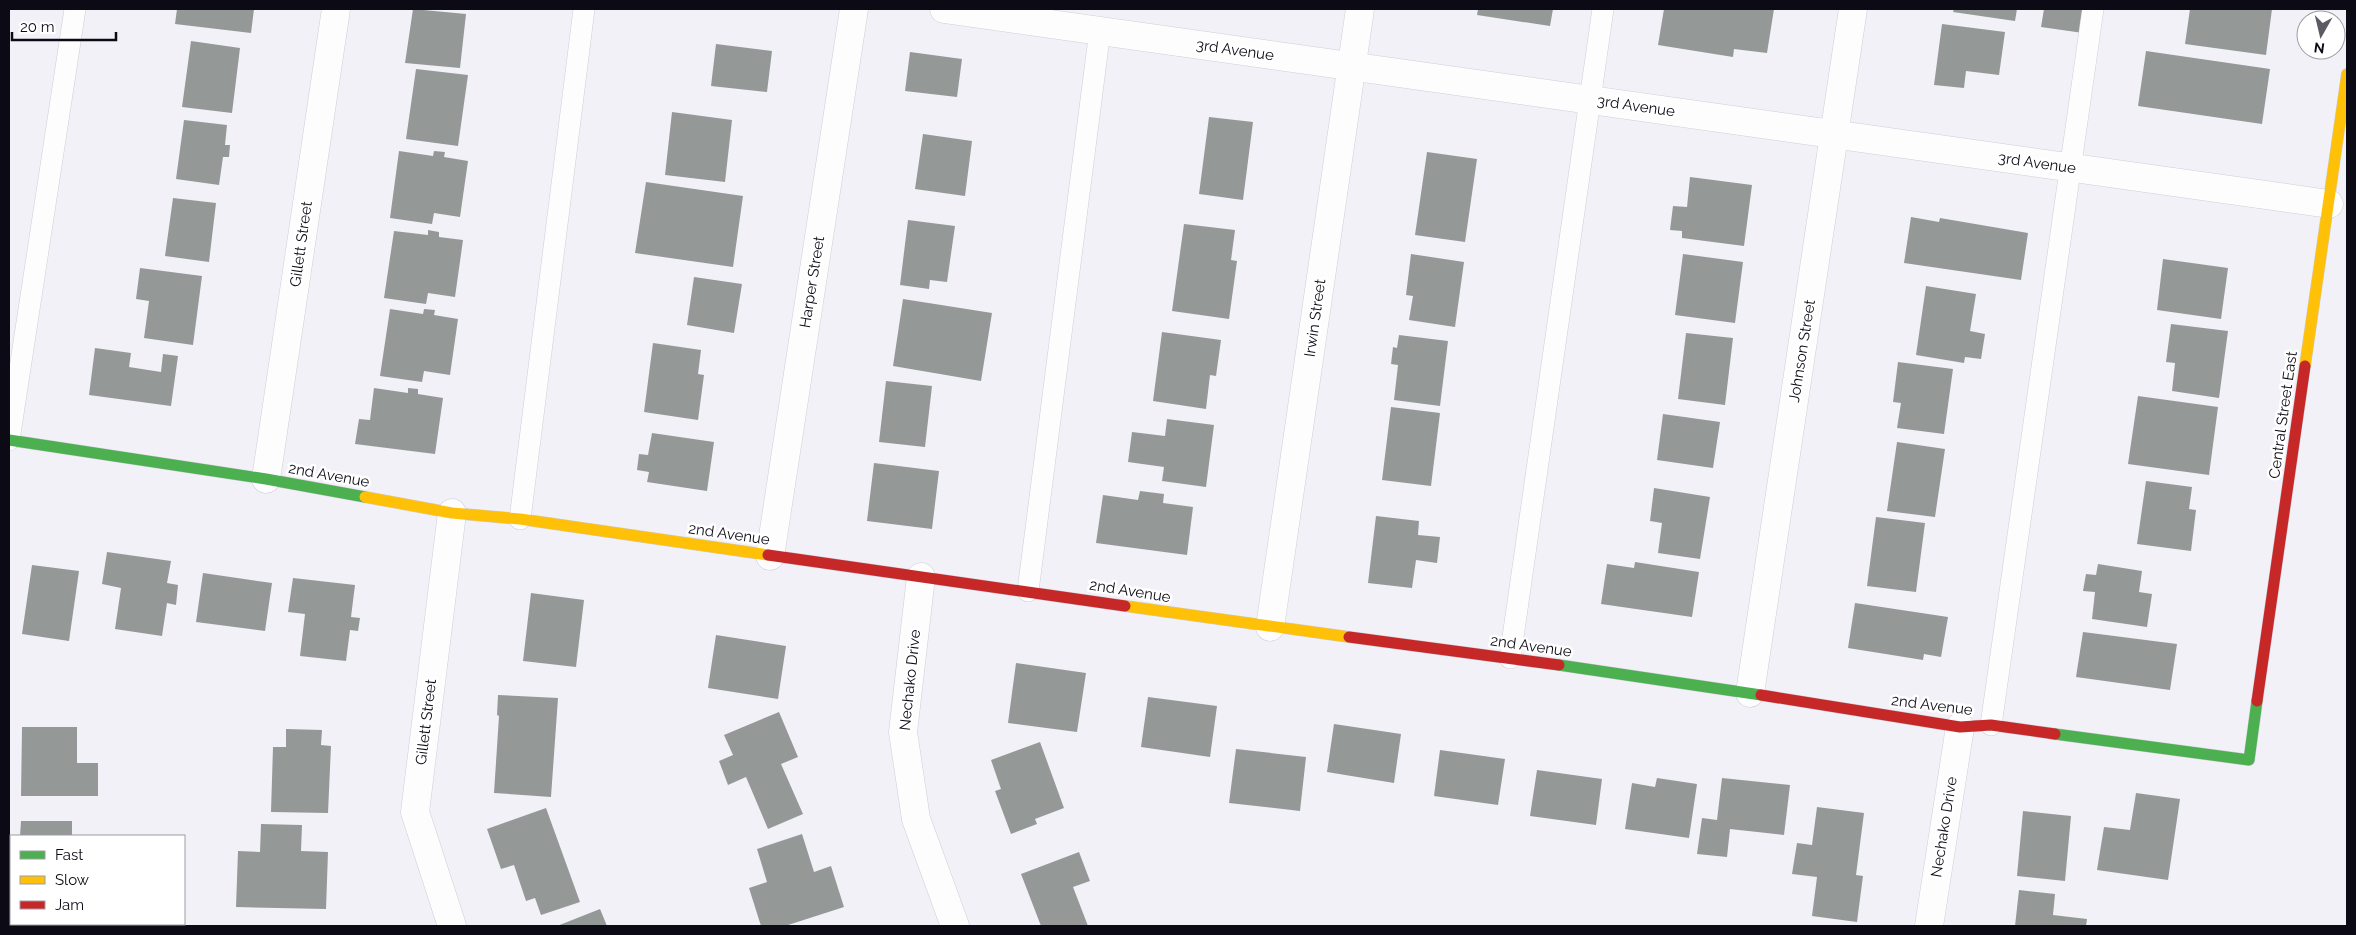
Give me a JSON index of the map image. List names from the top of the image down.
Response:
{
  "streets": {
    "street": [
      "3rd Avenue",
      "Gillett Street",
      "Harper Street",
      "Irwin Street",
      "Johnson Street",
      "Central Street East",
      "2nd Avenue",
      "Nechako Drive"
    ]
  },
  "crossings": [
    ["3rd Avenue", "Irwin Street"],
    ["3rd Avenue", "Johnson Street"],
    ["3rd Avenue", "Central Street East"],
    ["Gillett Street", "2nd Avenue"],
    ["Harper Street", "2nd Avenue"],
    ["Irwin Street", "2nd Avenue"],
    ["Johnson Street", "2nd Avenue"],
    ["Central Street East", "2nd Avenue"],
    ["2nd Avenue", "Nechako Drive"]
  ],
  "legend": ["Fast", "Slow", "Jam"],
  "scale_bar": "20 m",
  "north": "bottom"
}
